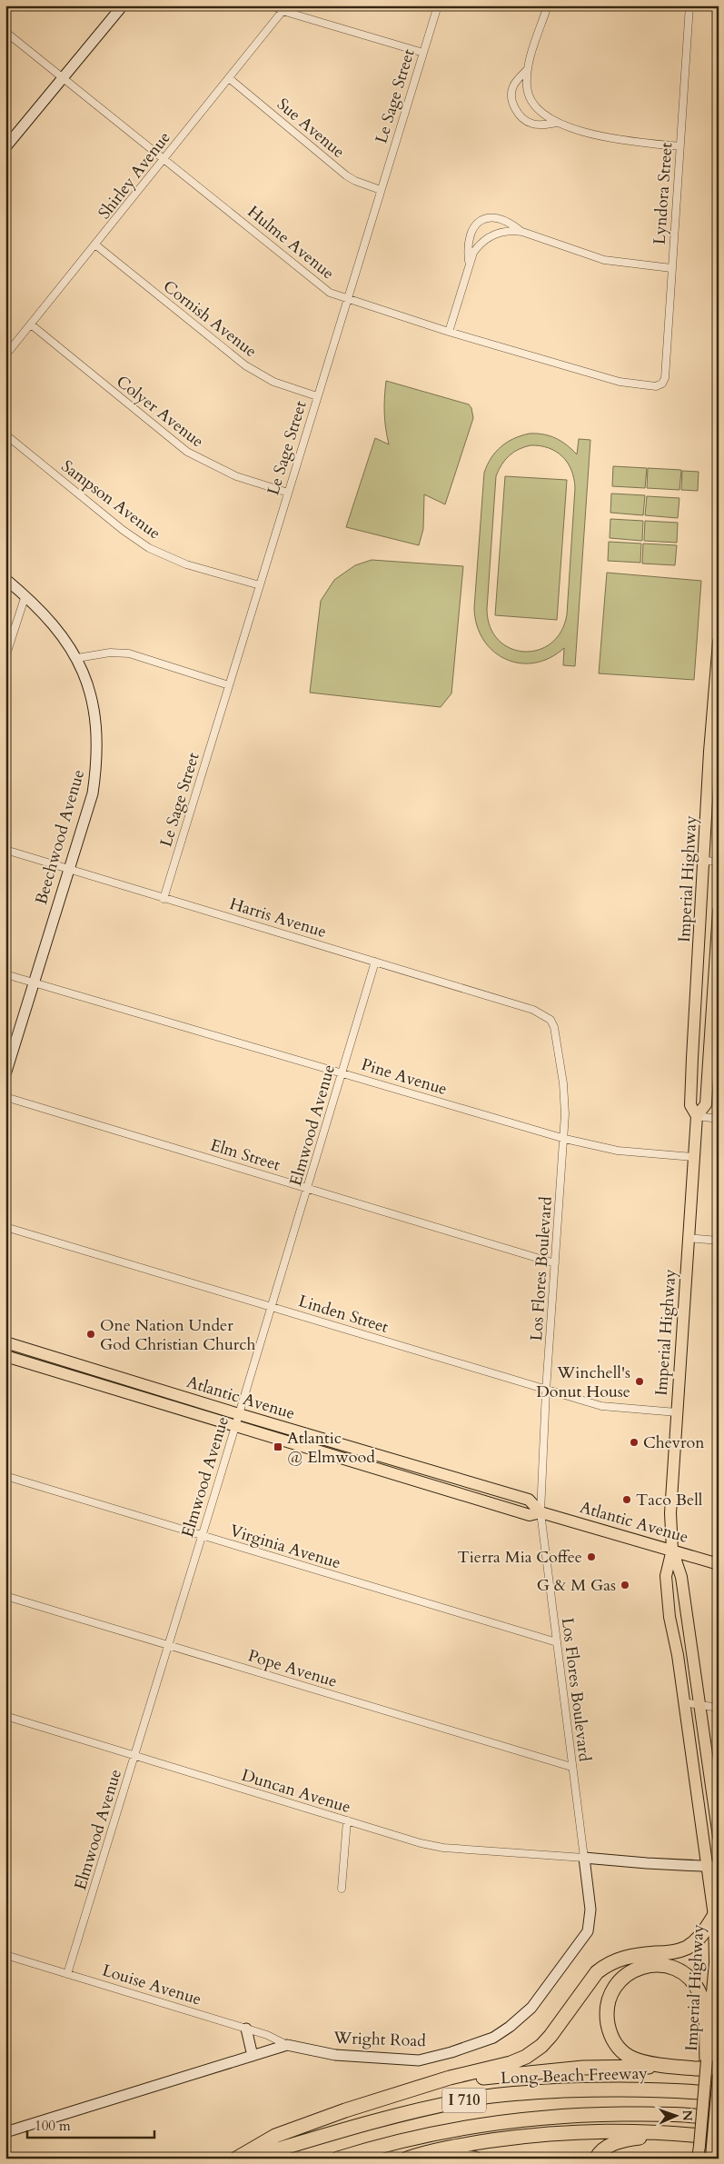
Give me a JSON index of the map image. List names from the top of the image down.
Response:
{
  "streets": {
    "highway": ["Long Beach Freeway", "I 710"],
    "main road": ["Imperial Highway", "Atlantic Avenue"],
    "street": [
      "Le Sage Street",
      "Sue Avenue",
      "Shirley Avenue",
      "Lyndora Street",
      "Hulme Avenue",
      "Cornish Avenue",
      "Colyer Avenue",
      "Sampson Avenue",
      "Beechwood Avenue",
      "Harris Avenue",
      "Pine Avenue",
      "Elmwood Avenue",
      "Elm Street",
      "Los Flores Boulevard",
      "Linden Street",
      "Virginia Avenue",
      "Pope Avenue",
      "Duncan Avenue",
      "Louise Avenue",
      "Wright Road"
    ]
  },
  "crossings": [
    ["Le Sage Street", "Sue Avenue"],
    ["Le Sage Street", "Hulme Avenue"],
    ["Le Sage Street", "Cornish Avenue"],
    ["Le Sage Street", "Colyer Avenue"],
    ["Le Sage Street", "Sampson Avenue"],
    ["Le Sage Street", "Harris Avenue"],
    ["Sue Avenue", "Shirley Avenue"],
    ["Shirley Avenue", "Hulme Avenue"],
    ["Shirley Avenue", "Cornish Avenue"],
    ["Shirley Avenue", "Colyer Avenue"],
    ["Lyndora Street", "Hulme Avenue"],
    ["Beechwood Avenue", "Harris Avenue"],
    ["Beechwood Avenue", "Pine Avenue"],
    ["Imperial Highway", "Pine Avenue"],
    ["Imperial Highway", "Linden Street"],
    ["Imperial Highway", "Atlantic Avenue"],
    ["Harris Avenue", "Elmwood Avenue"],
    ["Harris Avenue", "Los Flores Boulevard"],
    ["Pine Avenue", "Elmwood Avenue"],
    ["Pine Avenue", "Los Flores Boulevard"],
    ["Elmwood Avenue", "Elm Street"],
    ["Elmwood Avenue", "Linden Street"],
    ["Elmwood Avenue", "Atlantic Avenue"],
    ["Elmwood Avenue", "Virginia Avenue"],
    ["Elmwood Avenue", "Pope Avenue"],
    ["Elmwood Avenue", "Duncan Avenue"],
    ["Elmwood Avenue", "Louise Avenue"],
    ["Elm Street", "Los Flores Boulevard"],
    ["Los Flores Boulevard", "Linden Street"],
    ["Los Flores Boulevard", "Atlantic Avenue"],
    ["Los Flores Boulevard", "Virginia Avenue"],
    ["Los Flores Boulevard", "Pope Avenue"],
    ["Los Flores Boulevard", "Duncan Avenue"],
    ["Los Flores Boulevard", "Wright Road"],
    ["Duncan Avenue", "Wright Road"],
    ["Louise Avenue", "Wright Road"]
  ],
  "places": {
    "other": [
      "One Nation Under God Christian Church",
      "Winchell's Donut House",
      "Chevron",
      "Taco Bell",
      "Tierra Mia Coffee",
      "G & M Gas"
    ],
    "transit": ["Atlantic @ Elmwood"]
  },
  "scale_bar": "100 m",
  "north": "right"
}
